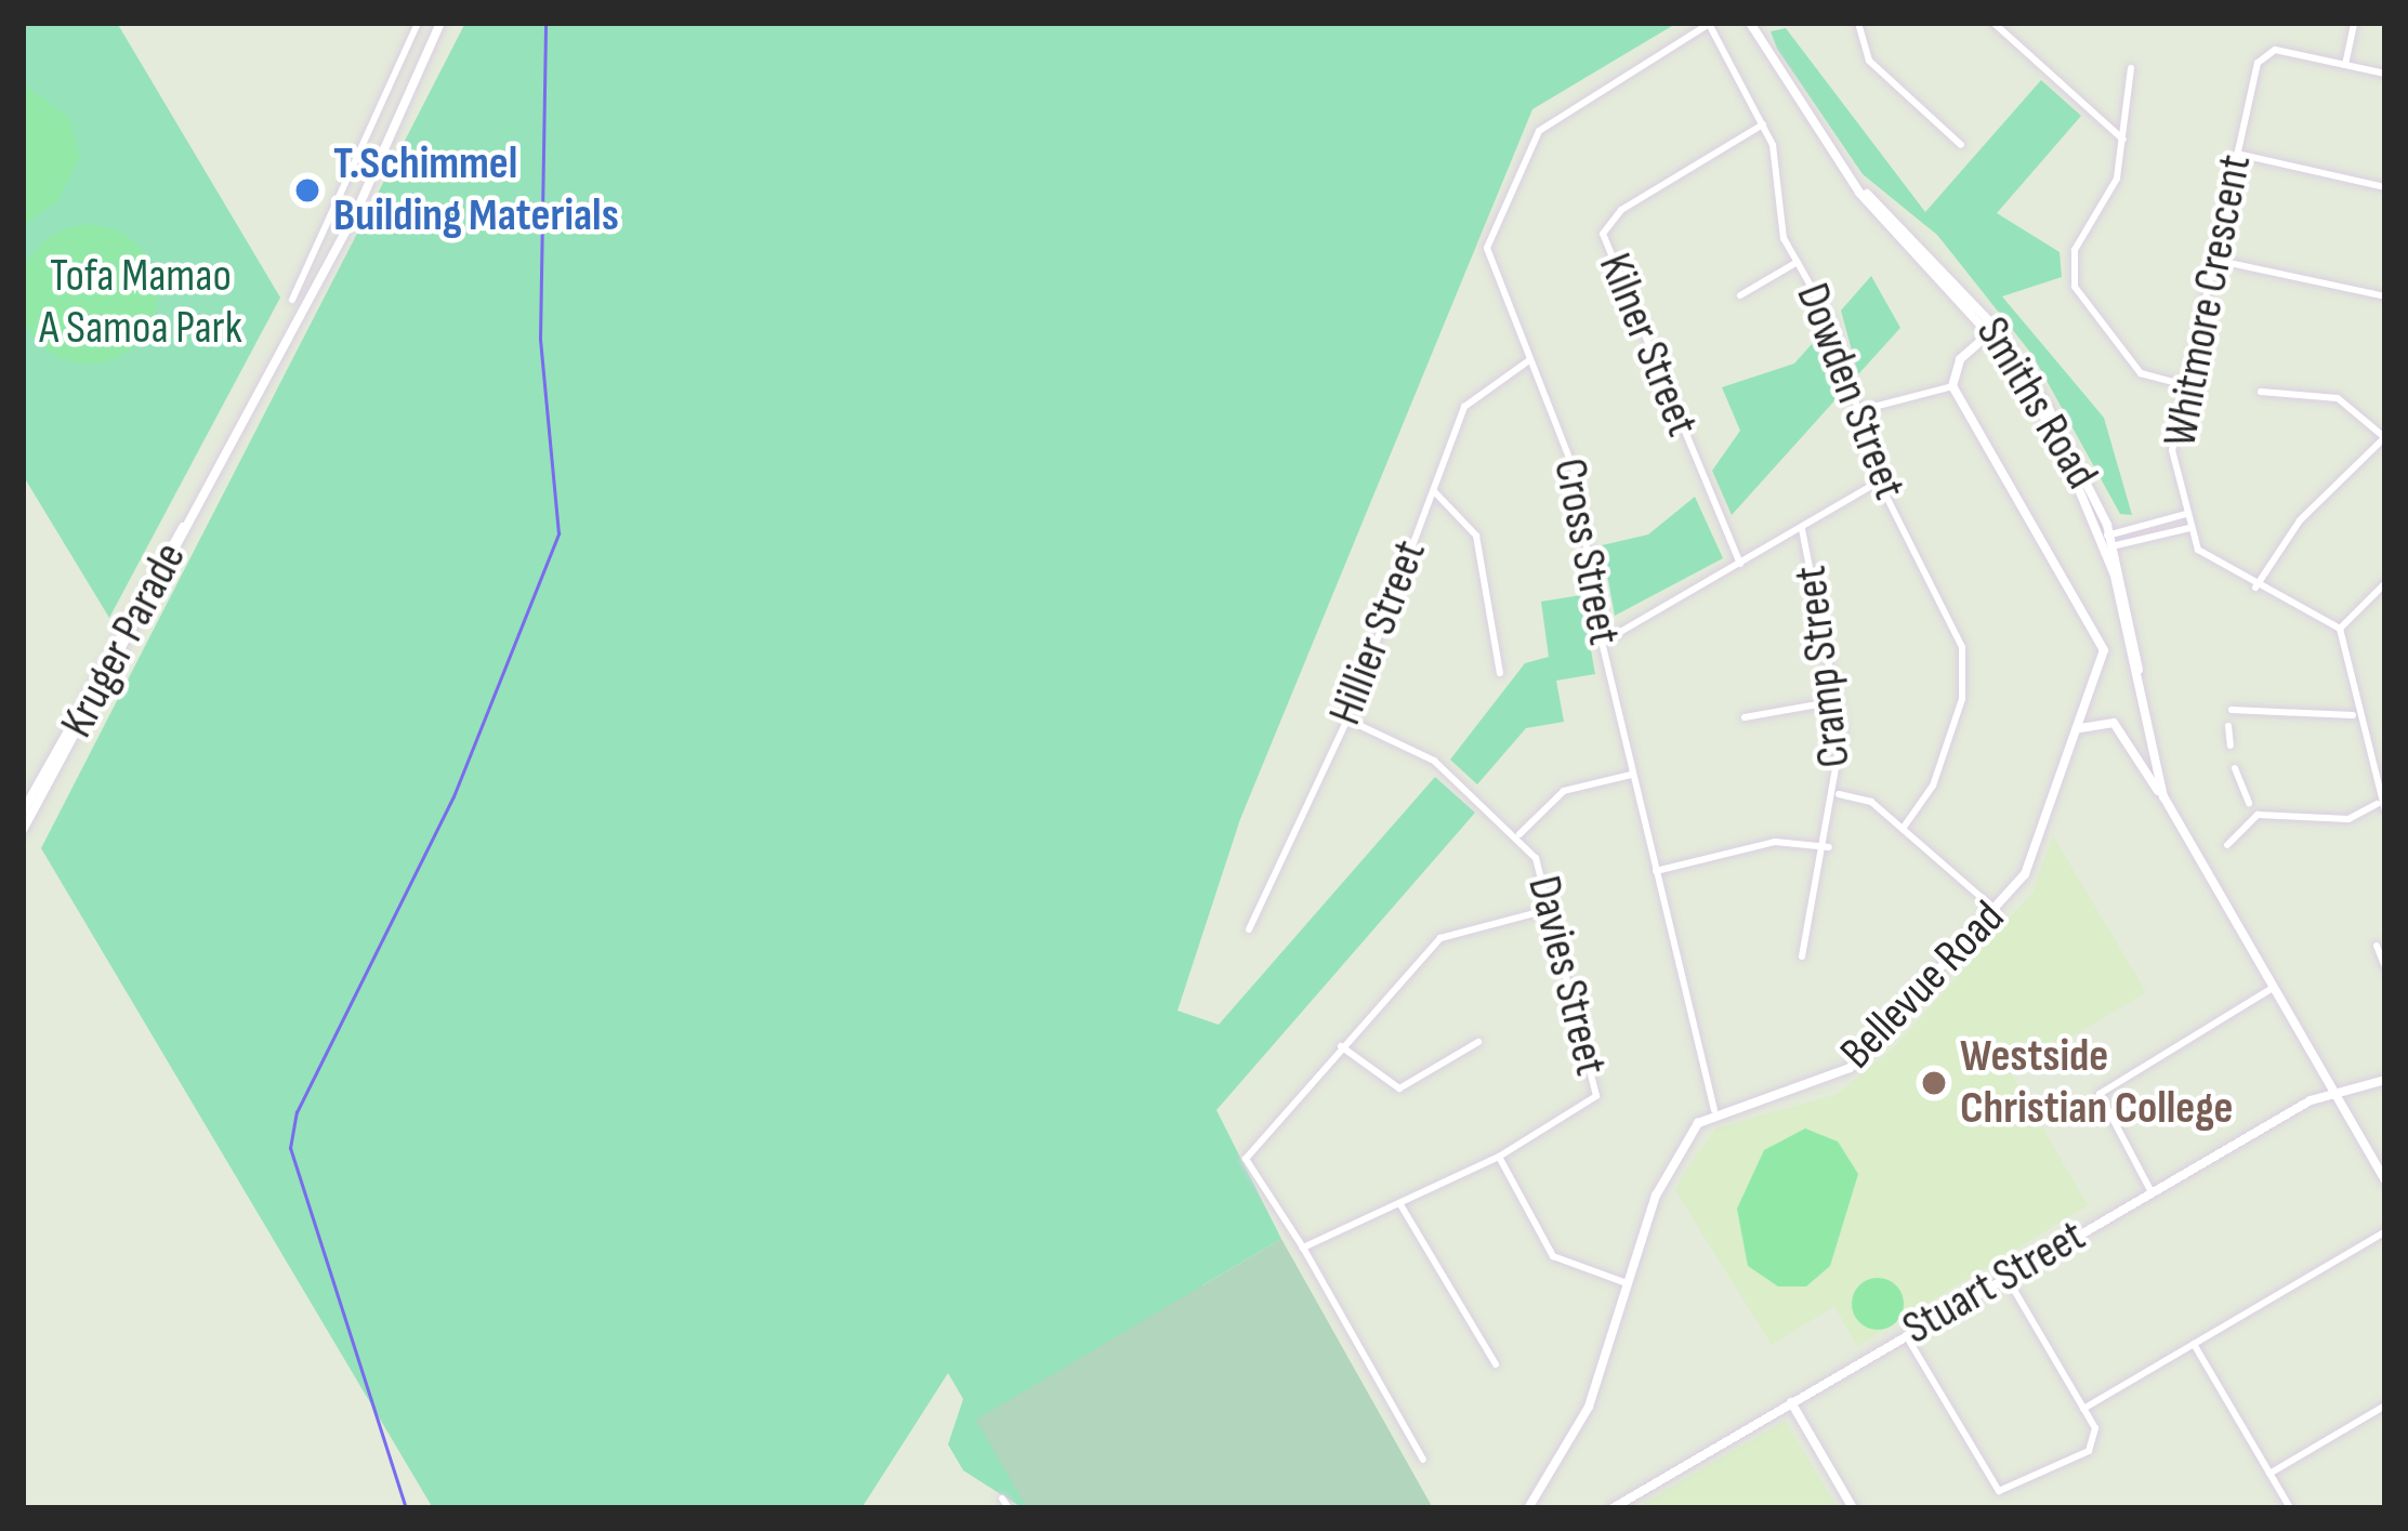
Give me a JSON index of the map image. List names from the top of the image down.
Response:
{
  "streets": {
    "street": [
      "Whitmore Crescent",
      "Kilner Street",
      "Dowden Street",
      "Smiths Road",
      "Cross Street",
      "Hillier Street",
      "Kruger Parade",
      "Cramp Street",
      "Davies Street",
      "Bellevue Road",
      "Stuart Street"
    ]
  },
  "crossings": [
    ["Kilner Street", "Dowden Street"],
    ["Dowden Street", "Smiths Road"],
    ["Dowden Street", "Cross Street"],
    ["Smiths Road", "Bellevue Road"],
    ["Smiths Road", "Stuart Street"],
    ["Cross Street", "Hillier Street"],
    ["Cross Street", "Bellevue Road"],
    ["Hillier Street", "Davies Street"]
  ],
  "parks": ["Tofa Mamao A Samoa Park"],
  "places": ["T.Schimmel Building Materials", "Westside Christian College"]
}
